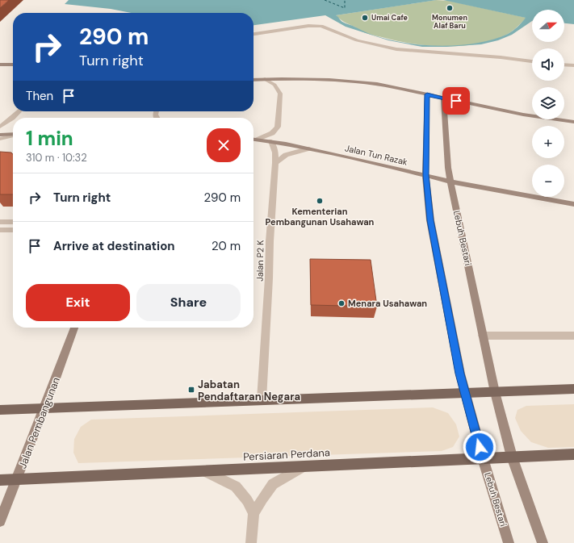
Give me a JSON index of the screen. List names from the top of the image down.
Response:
{
  "streets": {
    "main road": ["Persiaran Perdana"],
    "street": [
      "Jalan Tun Razak",
      "Lebuh Bestari",
      "Jalan P2 K",
      "Jalan Pembangunan"
    ]
  },
  "crossings": [
    ["Jalan Tun Razak", "Lebuh Bestari"],
    ["Jalan Tun Razak", "Jalan P2 K"],
    ["Lebuh Bestari", "Persiaran Perdana"],
    ["Jalan Pembangunan", "Persiaran Perdana"]
  ],
  "places": {
    "other": [
      "Monumen Alaf Baru",
      "Umai Cafe",
      "Kementerian Pembangunan Usahawan",
      "Menara Usahawan"
    ],
    "transit": ["Jabatan Pendaftaran Negara"]
  },
  "north": "right",
  "page": {
    "map_buttons": ["+", "−"],
    "turn": ["290 m", "Turn right"],
    "then": "Then",
    "heading": ["1 min", "310 m · 10:32"],
    "list": [
      {
        "name": "Turn right",
        "value": "290 m"
      },
      {
        "name": "Arrive at destination",
        "value": "20 m"
      }
    ],
    "buttons": ["Exit", "Share"]
  }
}
